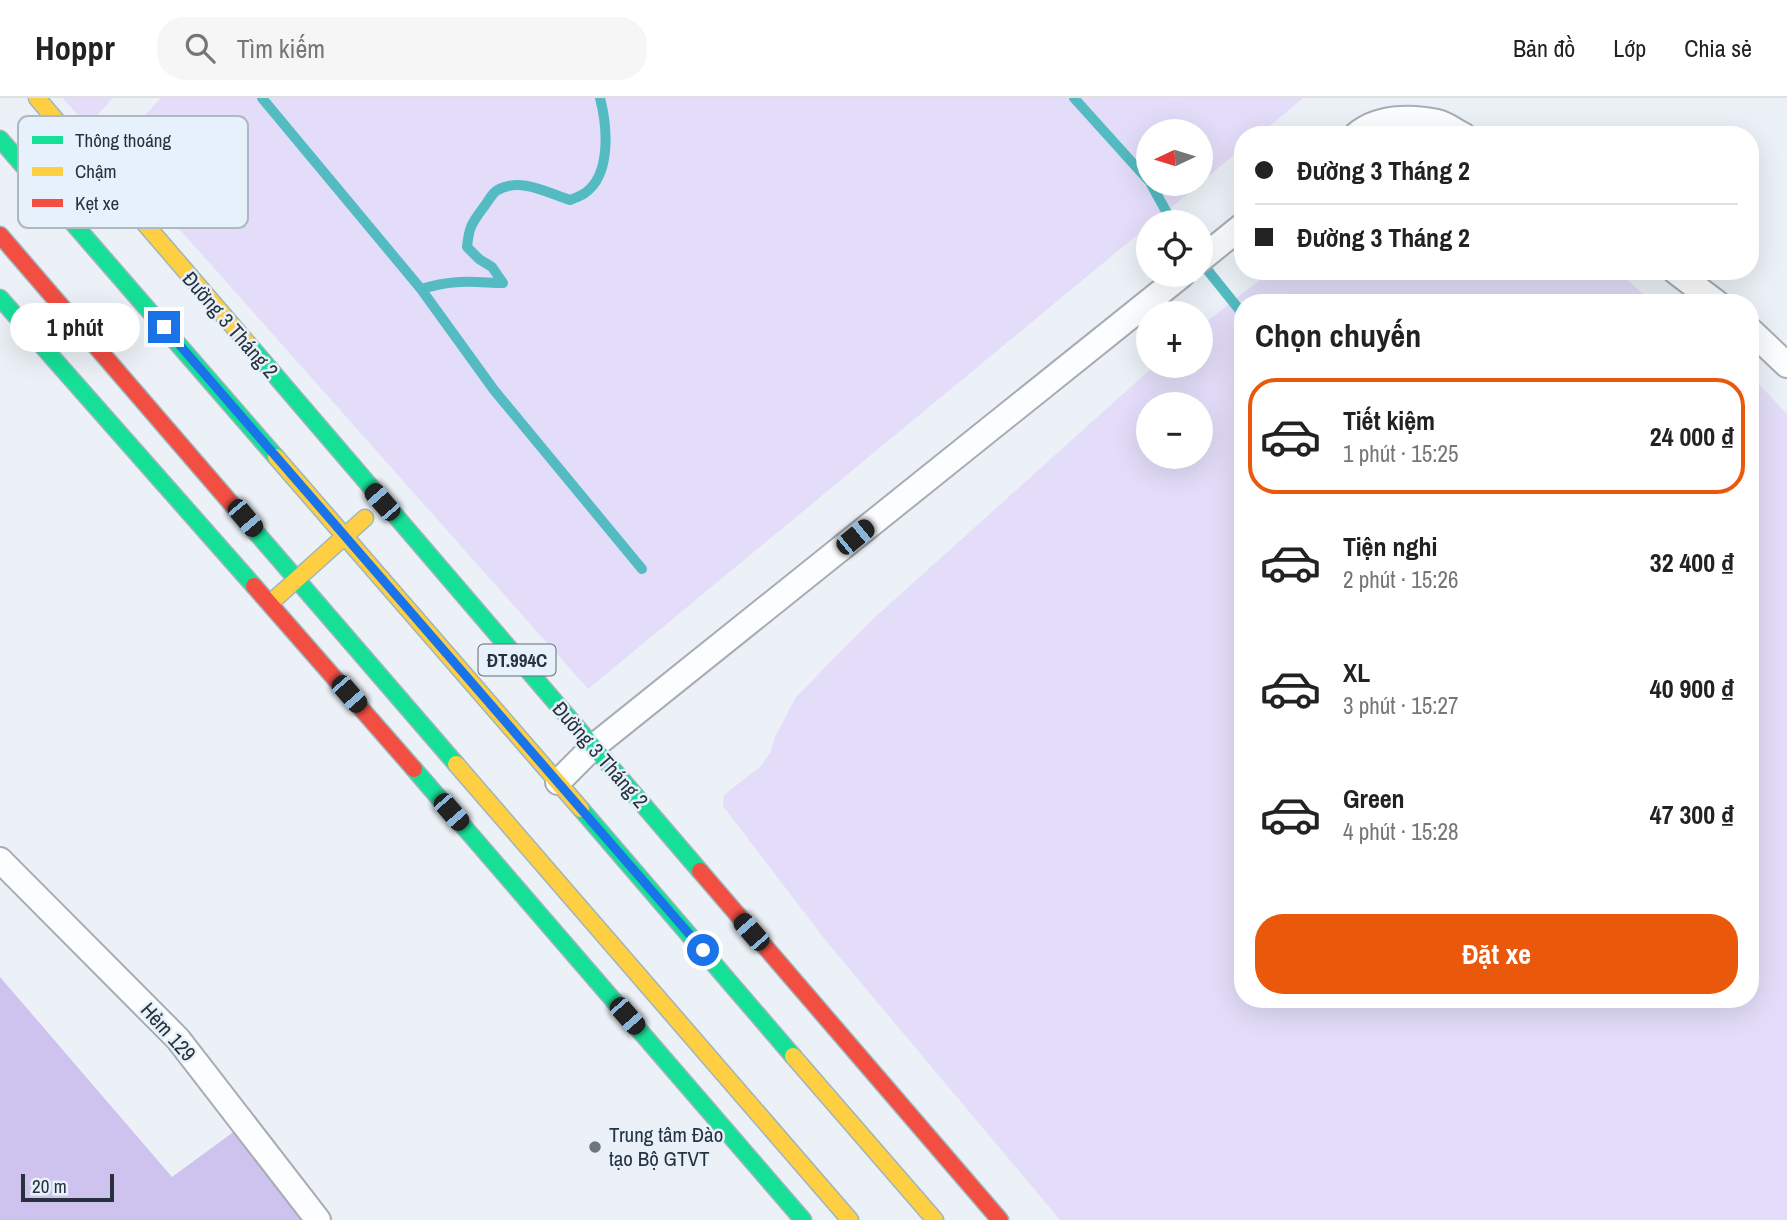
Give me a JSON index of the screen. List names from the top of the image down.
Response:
{
  "streets": {
    "main road": ["Đường 3 Tháng 2", "ĐT.994C"],
    "street": ["Hẻm 129"]
  },
  "places": ["Trung tâm Đào tạo Bộ GTVT"],
  "legend": ["Thông thoáng", "Chậm", "Kẹt xe"],
  "scale_bar": "20 m",
  "north": "left",
  "page": {
    "header": "Hoppr",
    "search": "Tìm kiếm",
    "nav": ["Bản đồ", "Lớp", "Chia sẻ"],
    "map_buttons": ["+", "−"],
    "banner": ["Đường 3 Tháng 2", "Đường 3 Tháng 2"],
    "heading": "Chọn chuyến",
    "bubble": "1 phút",
    "list": [
      {
        "name": "Tiết kiệm",
        "note": "1 phút · 15:25",
        "value": "24 000 ₫"
      },
      {
        "name": "Tiện nghi",
        "note": "2 phút · 15:26",
        "value": "32 400 ₫"
      },
      {
        "name": "XL",
        "note": "3 phút · 15:27",
        "value": "40 900 ₫"
      },
      {
        "name": "Green",
        "note": "4 phút · 15:28",
        "value": "47 300 ₫"
      }
    ],
    "buttons": "Đặt xe",
    "scale": "20 m"
  }
}
